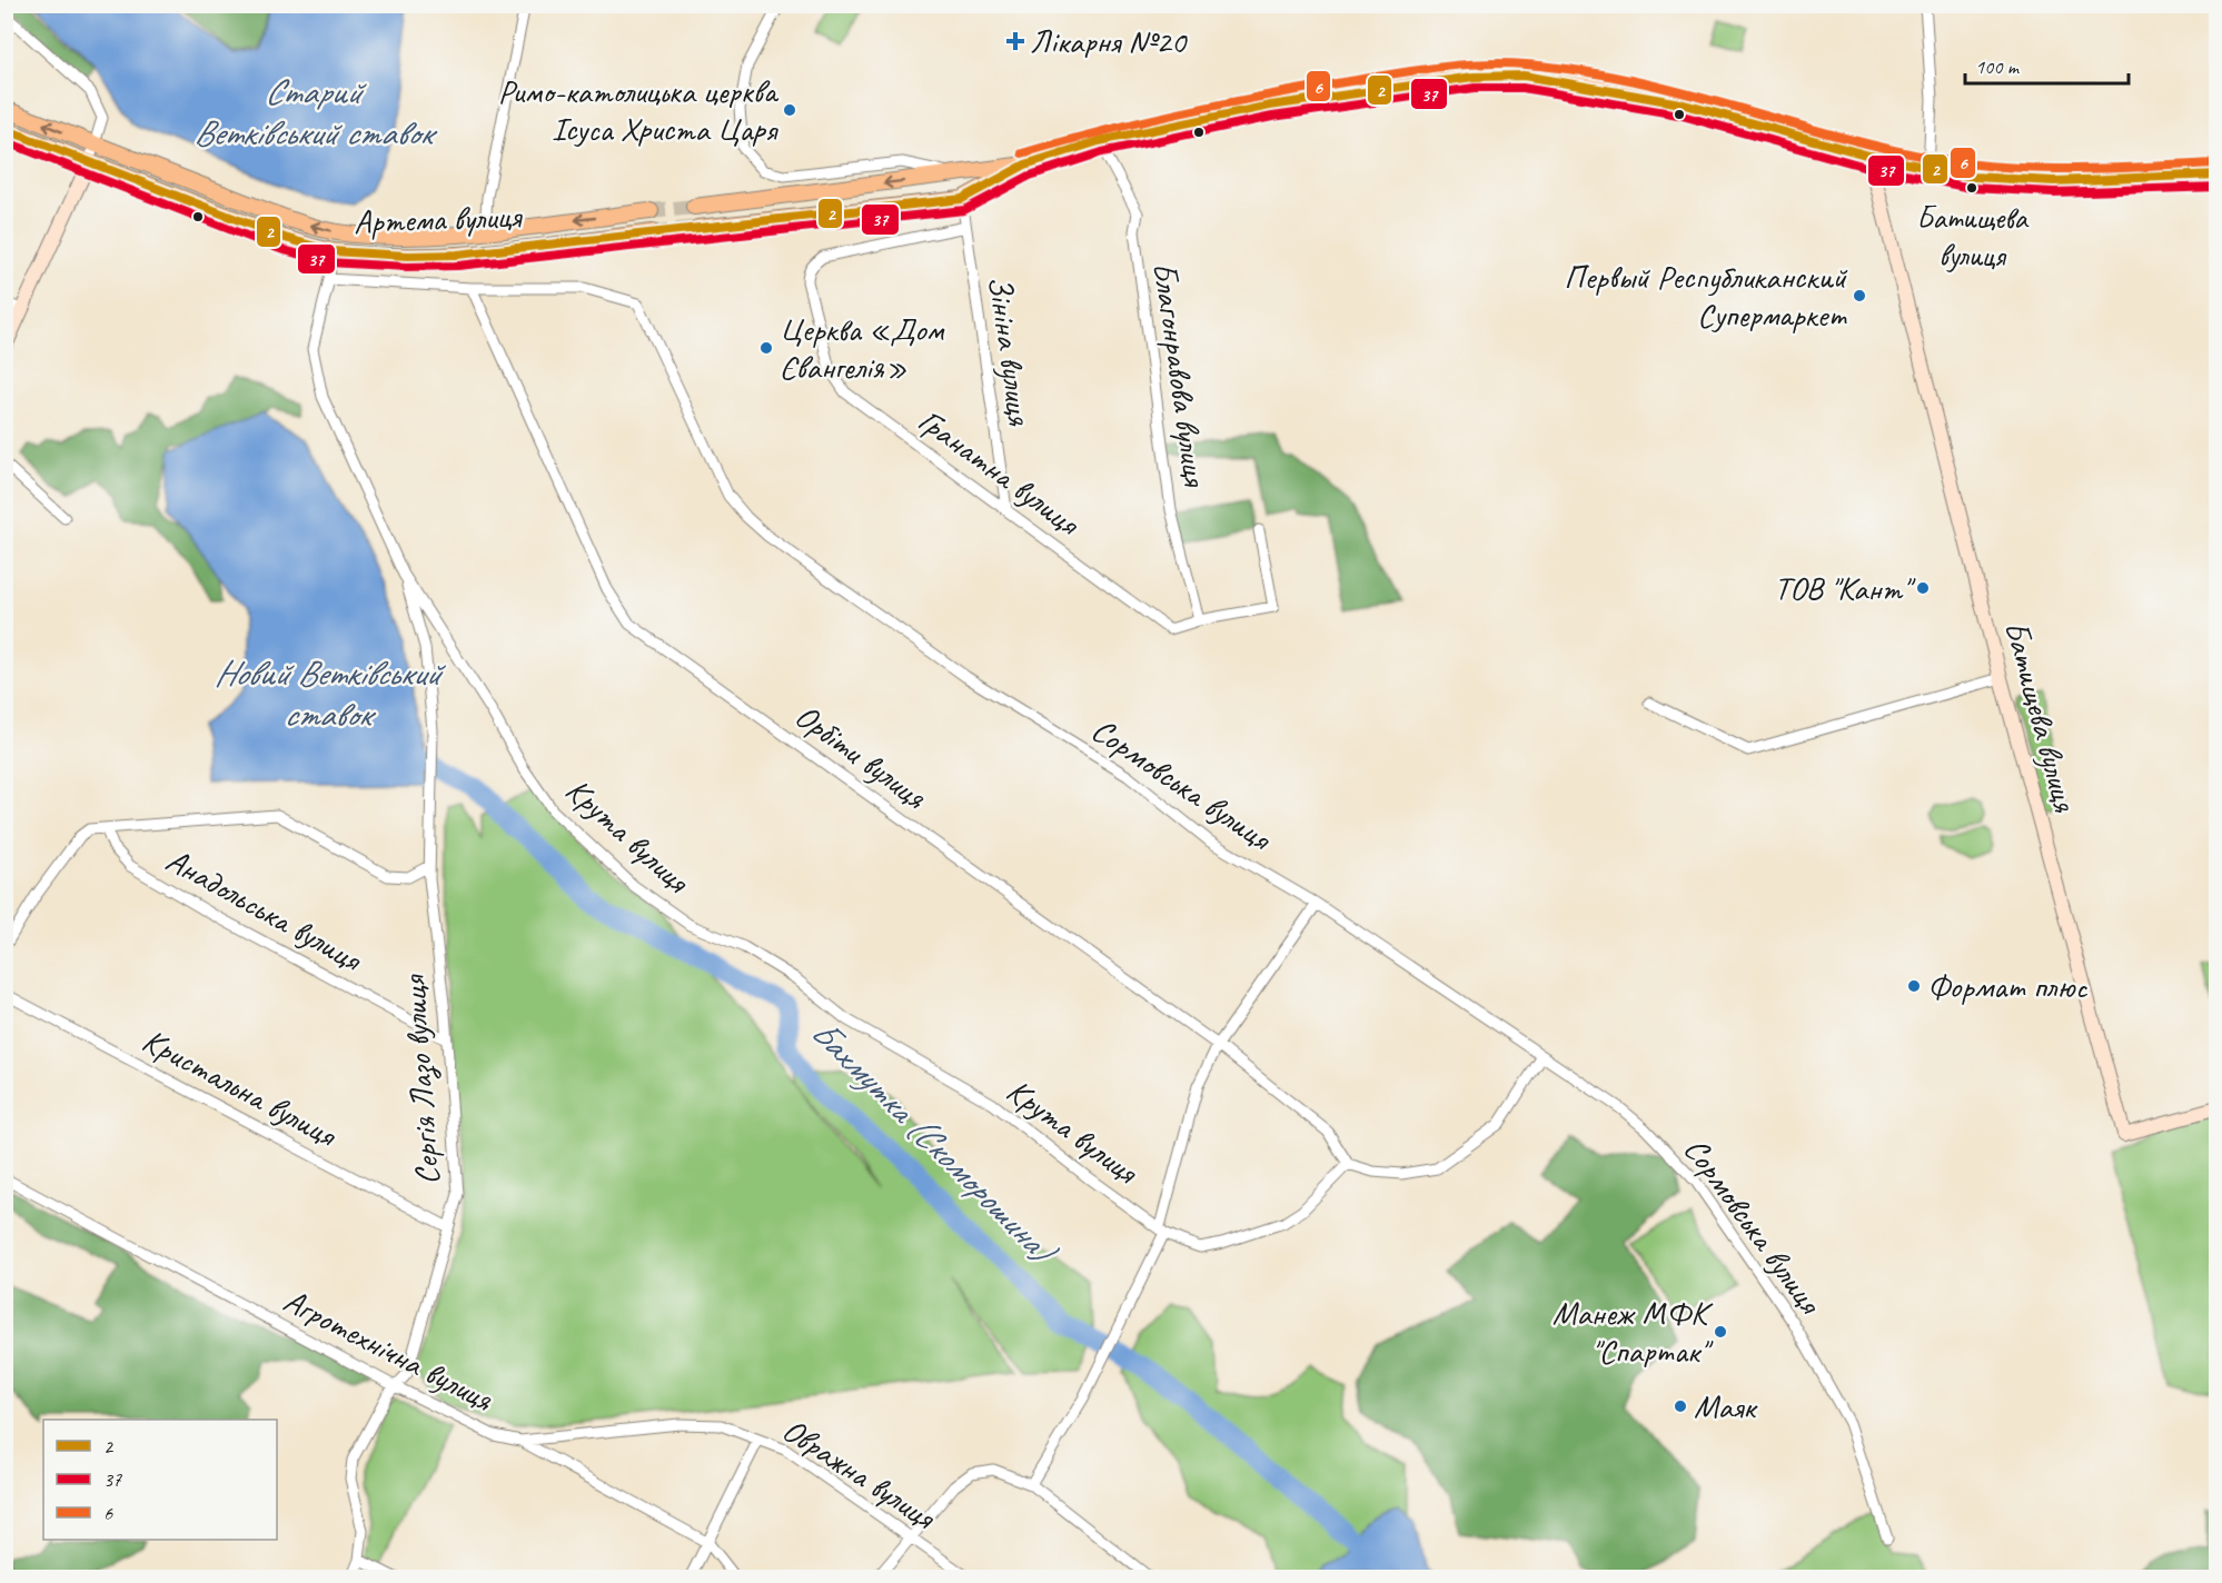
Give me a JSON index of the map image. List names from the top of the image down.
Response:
{
  "streets": {
    "main road": ["Артема вулиця"],
    "street": [
      "Зініна вулиця",
      "Благонравова вулиця",
      "Гранатна вулиця",
      "Батищева вулиця",
      "Орбіти вулиця",
      "Сормовська вулиця",
      "Крута вулиця",
      "Анадольська вулиця",
      "Сергія Лазо вулиця",
      "Кристальна вулиця",
      "Агротехнічна вулиця",
      "Овражна вулиця"
    ]
  },
  "crossings": [
    ["Артема вулиця", "Крута вулиця"],
    ["Зініна вулиця", "Гранатна вулиця"],
    ["Благонравова вулиця", "Гранатна вулиця"],
    ["Орбіти вулиця", "Сормовська вулиця"],
    ["Орбіти вулиця", "Крута вулиця"],
    ["Сормовська вулиця", "Крута вулиця"],
    ["Крута вулиця", "Сергія Лазо вулиця"],
    ["Анадольська вулиця", "Сергія Лазо вулиця"],
    ["Сергія Лазо вулиця", "Кристальна вулиця"],
    ["Сергія Лазо вулиця", "Агротехнічна вулиця"],
    ["Агротехнічна вулиця", "Овражна вулиця"]
  ],
  "water": ["Старий Ветківський ставок", "Новий Ветківський ставок", "Бахмутка (Скоморошина)"],
  "places": {
    "health": ["Лікарня №20"],
    "other": [
      "Римо-католицька церква Ісуса Христа Царя",
      "Батищева вулиця",
      "Первый Республиканский Супермаркет",
      "Церква «Дом Євангелія»",
      "ТОВ \"Кант\"",
      "Формат плюс",
      "Манеж МФК \"Спартак\"",
      "Маяк"
    ]
  },
  "lines": ["transit line 6", "transit line 2", "transit line 37"],
  "legend": ["2", "37", "6"],
  "scale_bar": "100 m"
}
